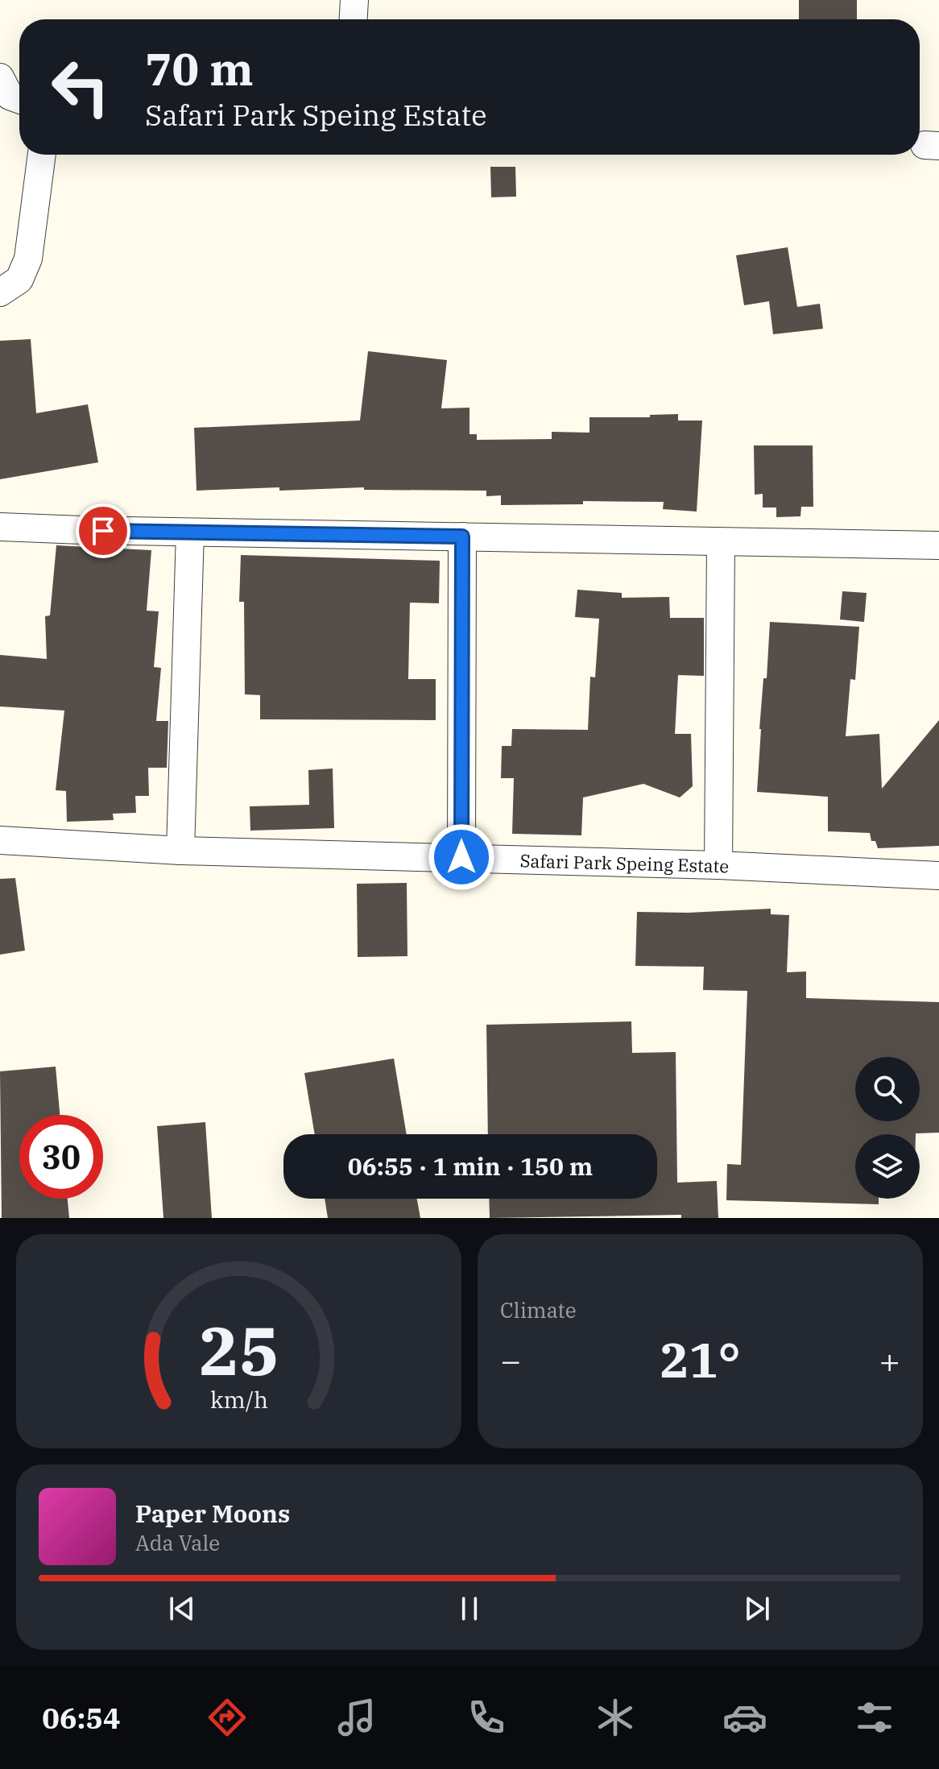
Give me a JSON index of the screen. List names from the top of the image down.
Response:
{
  "streets": {
    "street": ["Safari Park Speing Estate"]
  },
  "page": {
    "turn": ["70 m", "Safari Park Speing Estate"],
    "limit": "30",
    "trip": "06:55 · 1 min · 150 m",
    "tile": "Climate",
    "heat": ["−", "21°", "+"],
    "song": ["Paper Moons", "Ada Vale"],
    "tabs": "06:54",
    "gauge": ["25", "km/h"]
  }
}
